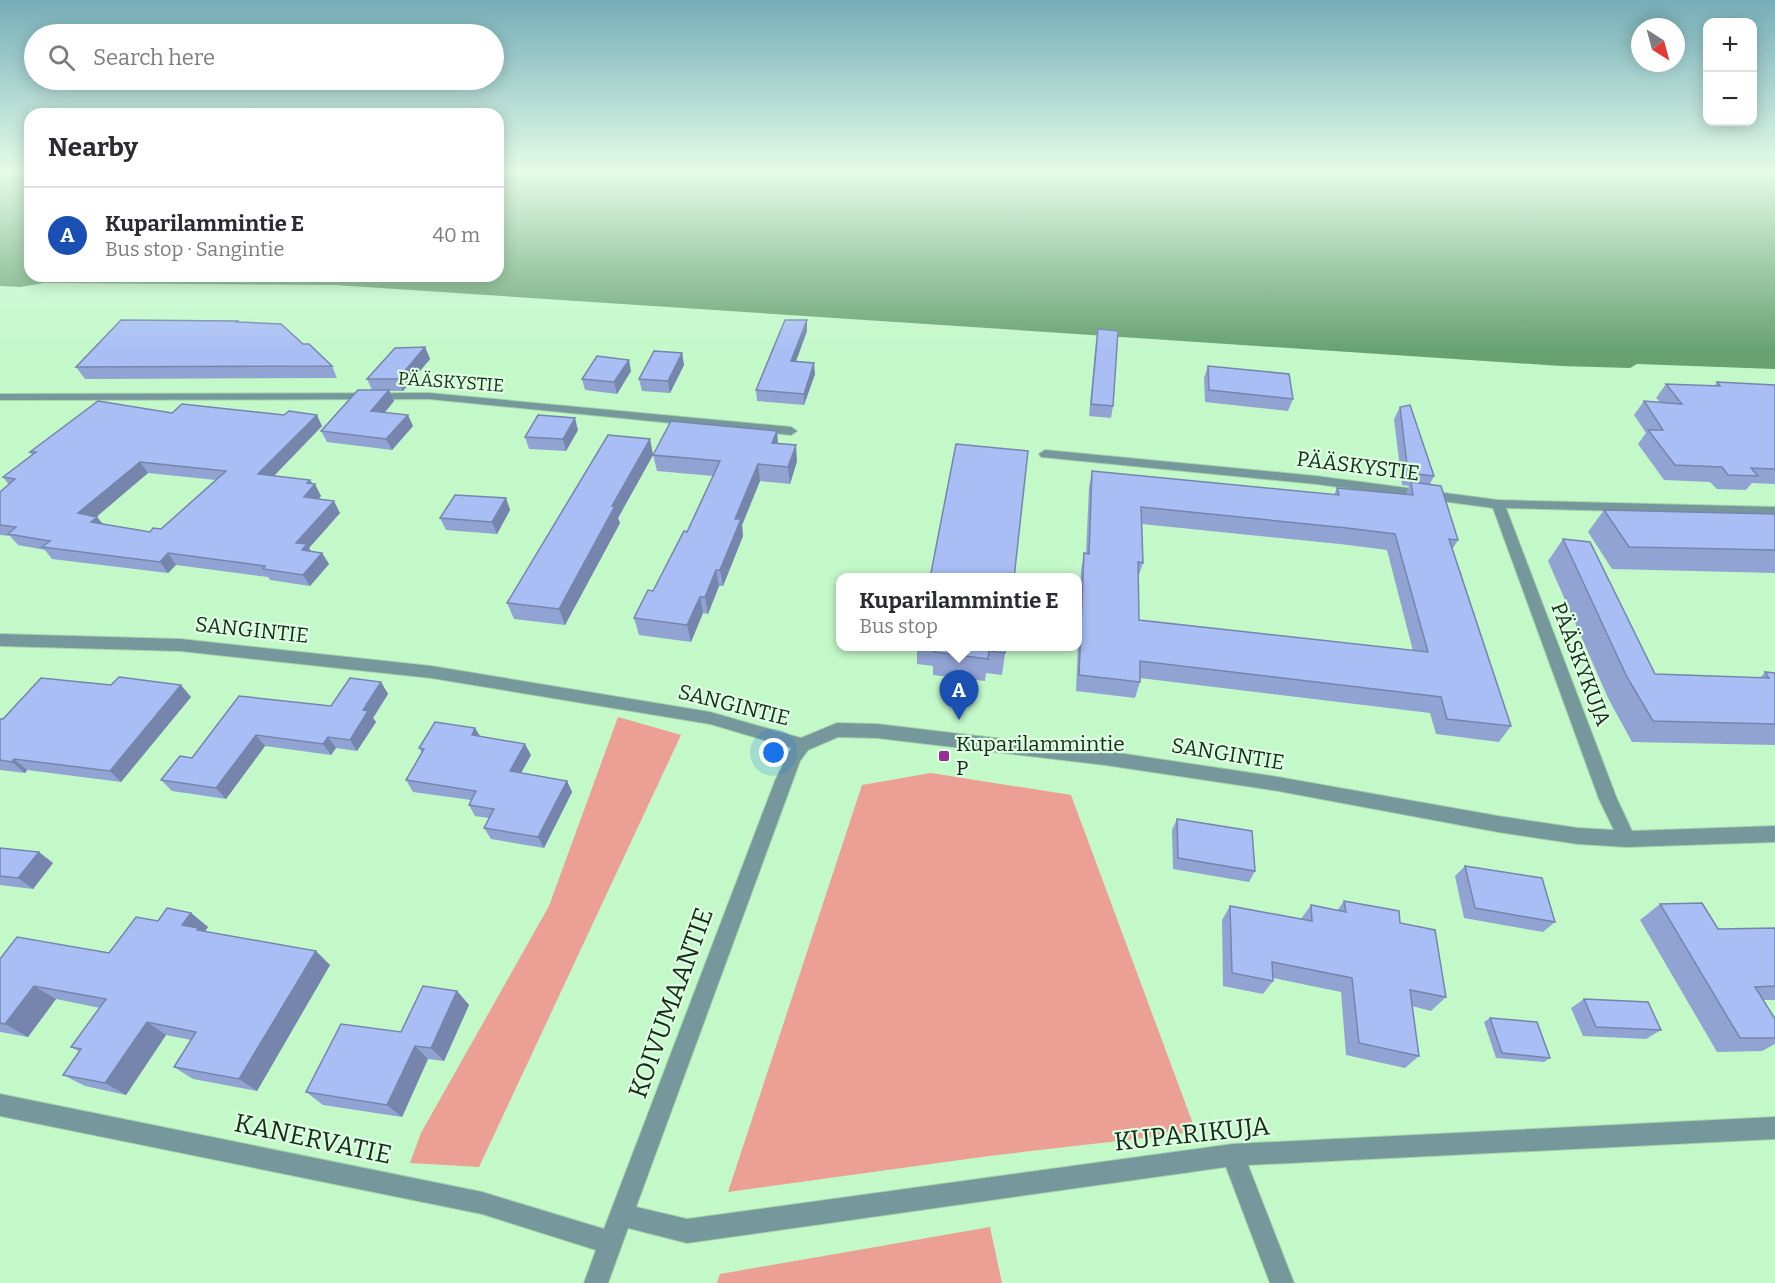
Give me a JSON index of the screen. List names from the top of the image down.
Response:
{
  "streets": {
    "street": [
      "PÄÄSKYSTIE",
      "SANGINTIE",
      "PÄÄSKYKUJA",
      "KOIVUMAANTIE",
      "KUPARIKUJA",
      "KANERVATIE"
    ]
  },
  "crossings": [
    ["PÄÄSKYSTIE", "PÄÄSKYKUJA"],
    ["SANGINTIE", "PÄÄSKYKUJA"],
    ["SANGINTIE", "KOIVUMAANTIE"],
    ["KOIVUMAANTIE", "KUPARIKUJA"],
    ["KOIVUMAANTIE", "KANERVATIE"]
  ],
  "places": {
    "transit": ["Kuparilammintie P"]
  },
  "north": "bottom right",
  "page": {
    "map_buttons": ["+", "−"],
    "search": "Search here",
    "heading": "Nearby",
    "list": [
      {
        "mark": "A",
        "name": "Kuparilammintie E",
        "note": "Bus stop · Sangintie",
        "value": "40 m"
      }
    ],
    "popup": ["Kuparilammintie E", "Bus stop"],
    "pins": "A"
  }
}
